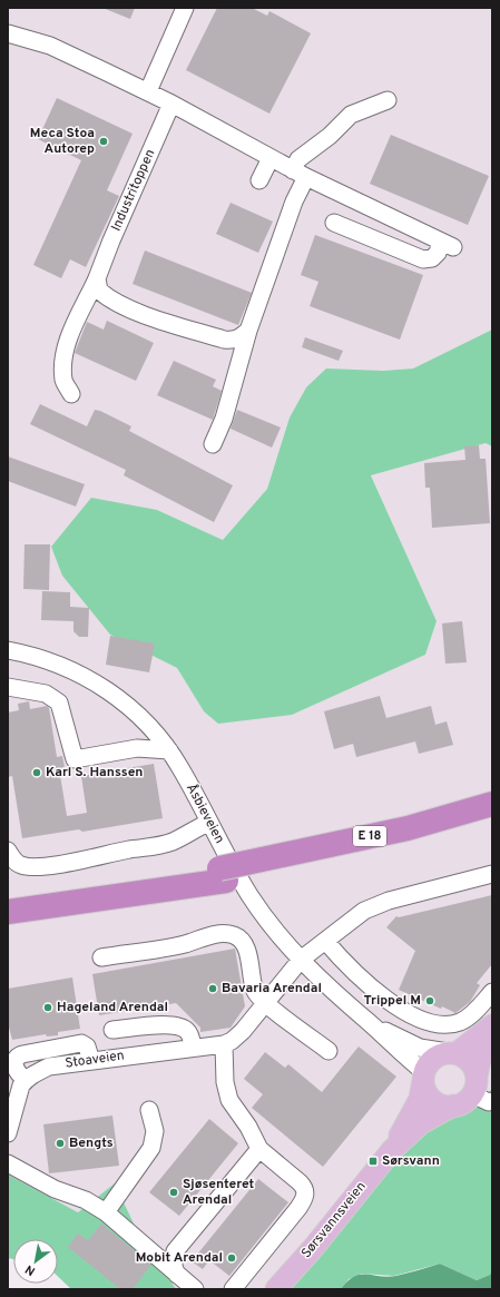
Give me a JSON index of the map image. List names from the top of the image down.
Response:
{
  "streets": {
    "highway": ["E 18"],
    "main road": ["Sørsvannsveien"],
    "street": ["Industritoppen", "Åsbieveien", "Stoaveien"]
  },
  "crossings": [
    ["Åsbieveien", "Sørsvannsveien"]
  ],
  "places": {
    "other": [
      "Meca Stoa Autorep",
      "Karl S. Hanssen",
      "Bavaria Arendal",
      "Trippel M",
      "Hageland Arendal",
      "Bengts",
      "Sjøsenteret Arendal",
      "Mobit Arendal"
    ],
    "transit": ["Sørsvann"]
  },
  "north": "bottom left"
}
